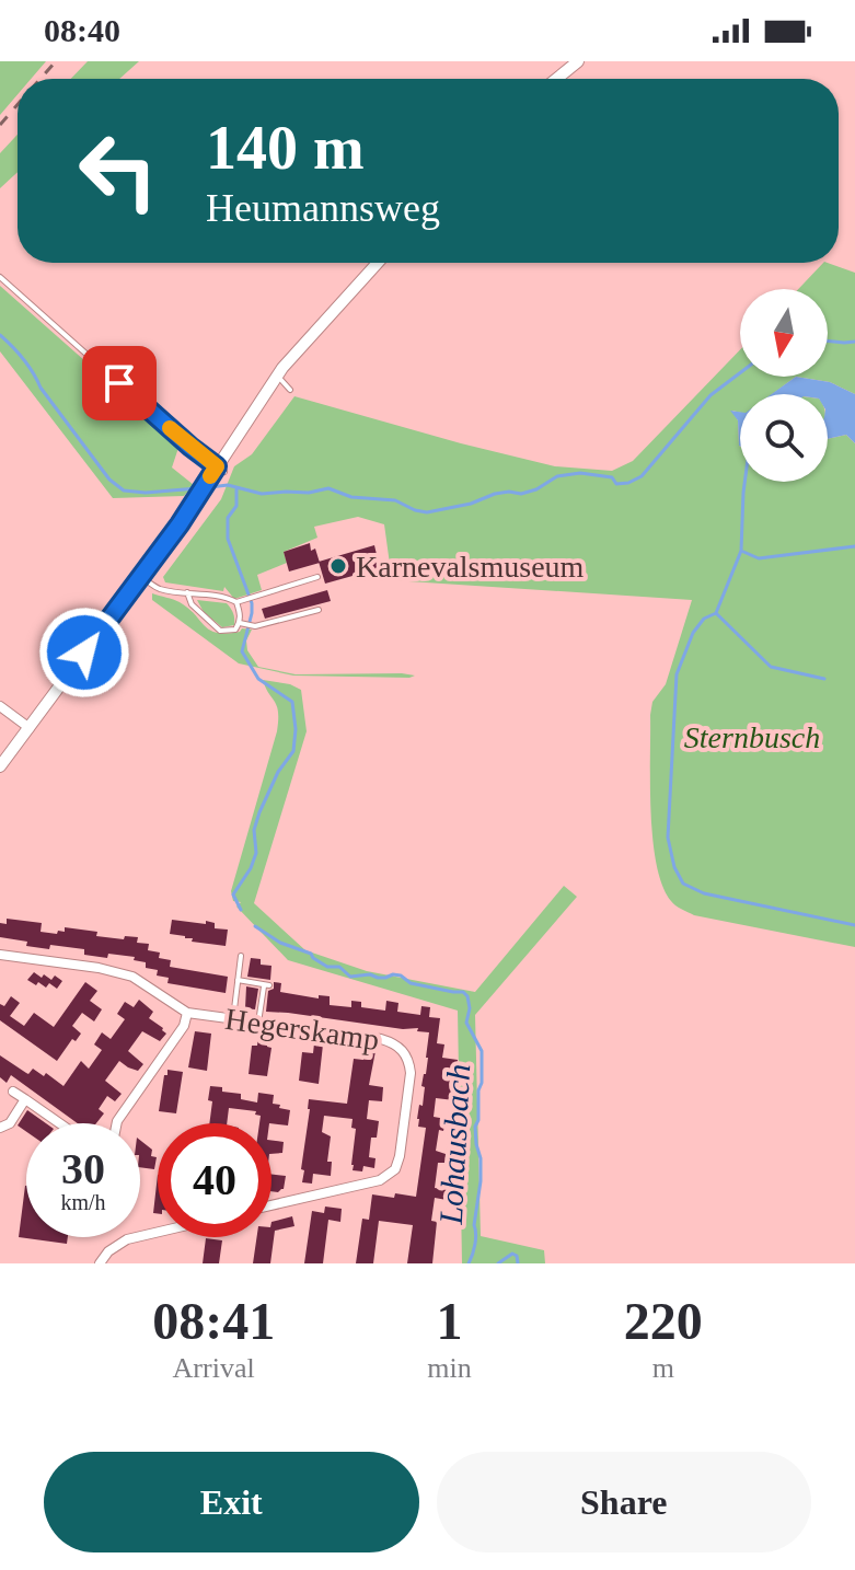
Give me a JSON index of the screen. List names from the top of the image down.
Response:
{
  "streets": {
    "street": ["Hegerskamp"]
  },
  "water": ["Lohausbach"],
  "parks": ["Sternbusch"],
  "places": ["Karnevalsmuseum"],
  "north": "bottom",
  "page": {
    "status": "08:40",
    "turn": ["140 m", "Heumannsweg"],
    "speed": "30 km/h",
    "limit": "40",
    "eta": [
      "08:41",
      "Arrival",
      "1",
      "min",
      "220",
      "m"
    ],
    "buttons": ["Exit", "Share"]
  }
}
